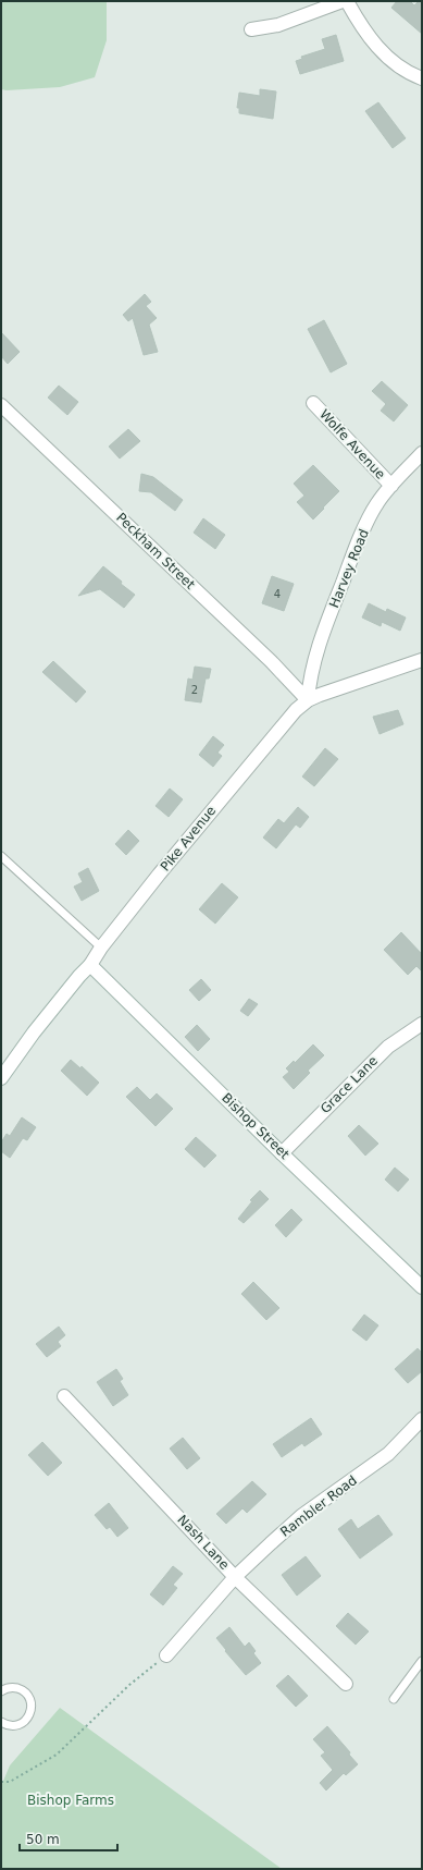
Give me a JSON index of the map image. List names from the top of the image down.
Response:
{
  "streets": {
    "street": [
      "Wolfe Avenue",
      "Peckham Street",
      "Harvey Road",
      "Pike Avenue",
      "Grace Lane",
      "Bishop Street",
      "Rambler Road",
      "Nash Lane"
    ]
  },
  "crossings": [
    ["Wolfe Avenue", "Harvey Road"],
    ["Peckham Street", "Harvey Road"],
    ["Peckham Street", "Pike Avenue"],
    ["Harvey Road", "Pike Avenue"],
    ["Pike Avenue", "Bishop Street"],
    ["Grace Lane", "Bishop Street"],
    ["Rambler Road", "Nash Lane"]
  ],
  "parks": ["Bishop Farms"],
  "house_numbers": ["4", "2"],
  "scale_bar": "50 m"
}
